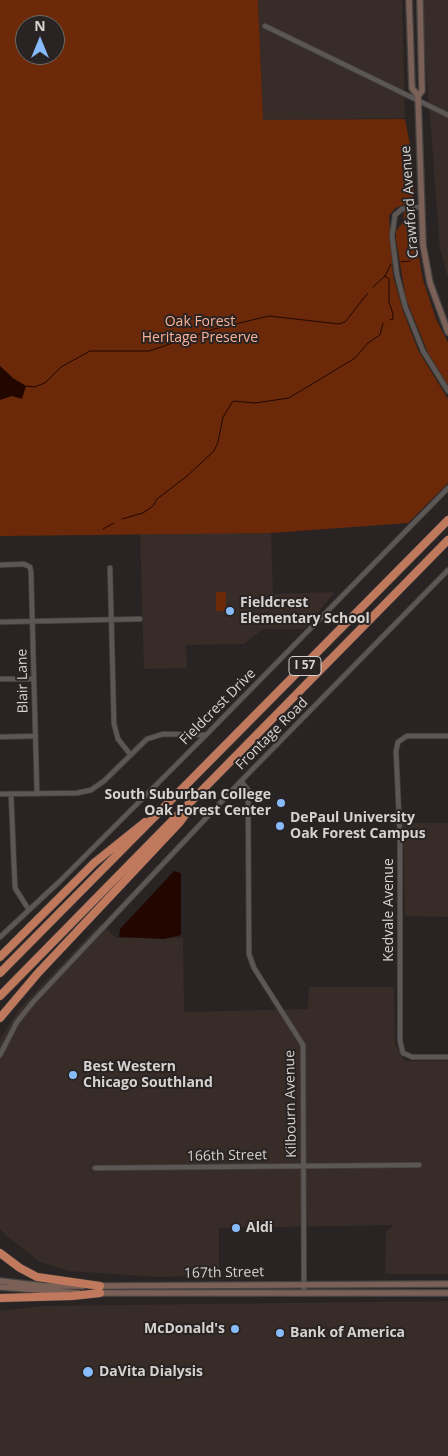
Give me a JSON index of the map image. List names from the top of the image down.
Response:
{
  "streets": {
    "highway": ["I 57"],
    "main road": ["Crawford Avenue", "167th Street"],
    "street": [
      "Blair Lane",
      "Fieldcrest Drive",
      "Frontage Road",
      "Kedvale Avenue",
      "Kilbourn Avenue",
      "166th Street"
    ]
  },
  "crossings": [
    ["Frontage Road", "Kilbourn Avenue"],
    ["Kilbourn Avenue", "166th Street"],
    ["Kilbourn Avenue", "167th Street"]
  ],
  "parks": ["Oak Forest Heritage Preserve"],
  "places": [
    "Fieldcrest Elementary School",
    "South Suburban College Oak Forest Center",
    "DePaul University Oak Forest Campus",
    "Best Western Chicago Southland",
    "Aldi",
    "McDonald's",
    "Bank of America",
    "DaVita Dialysis"
  ],
  "north": "top"
}
